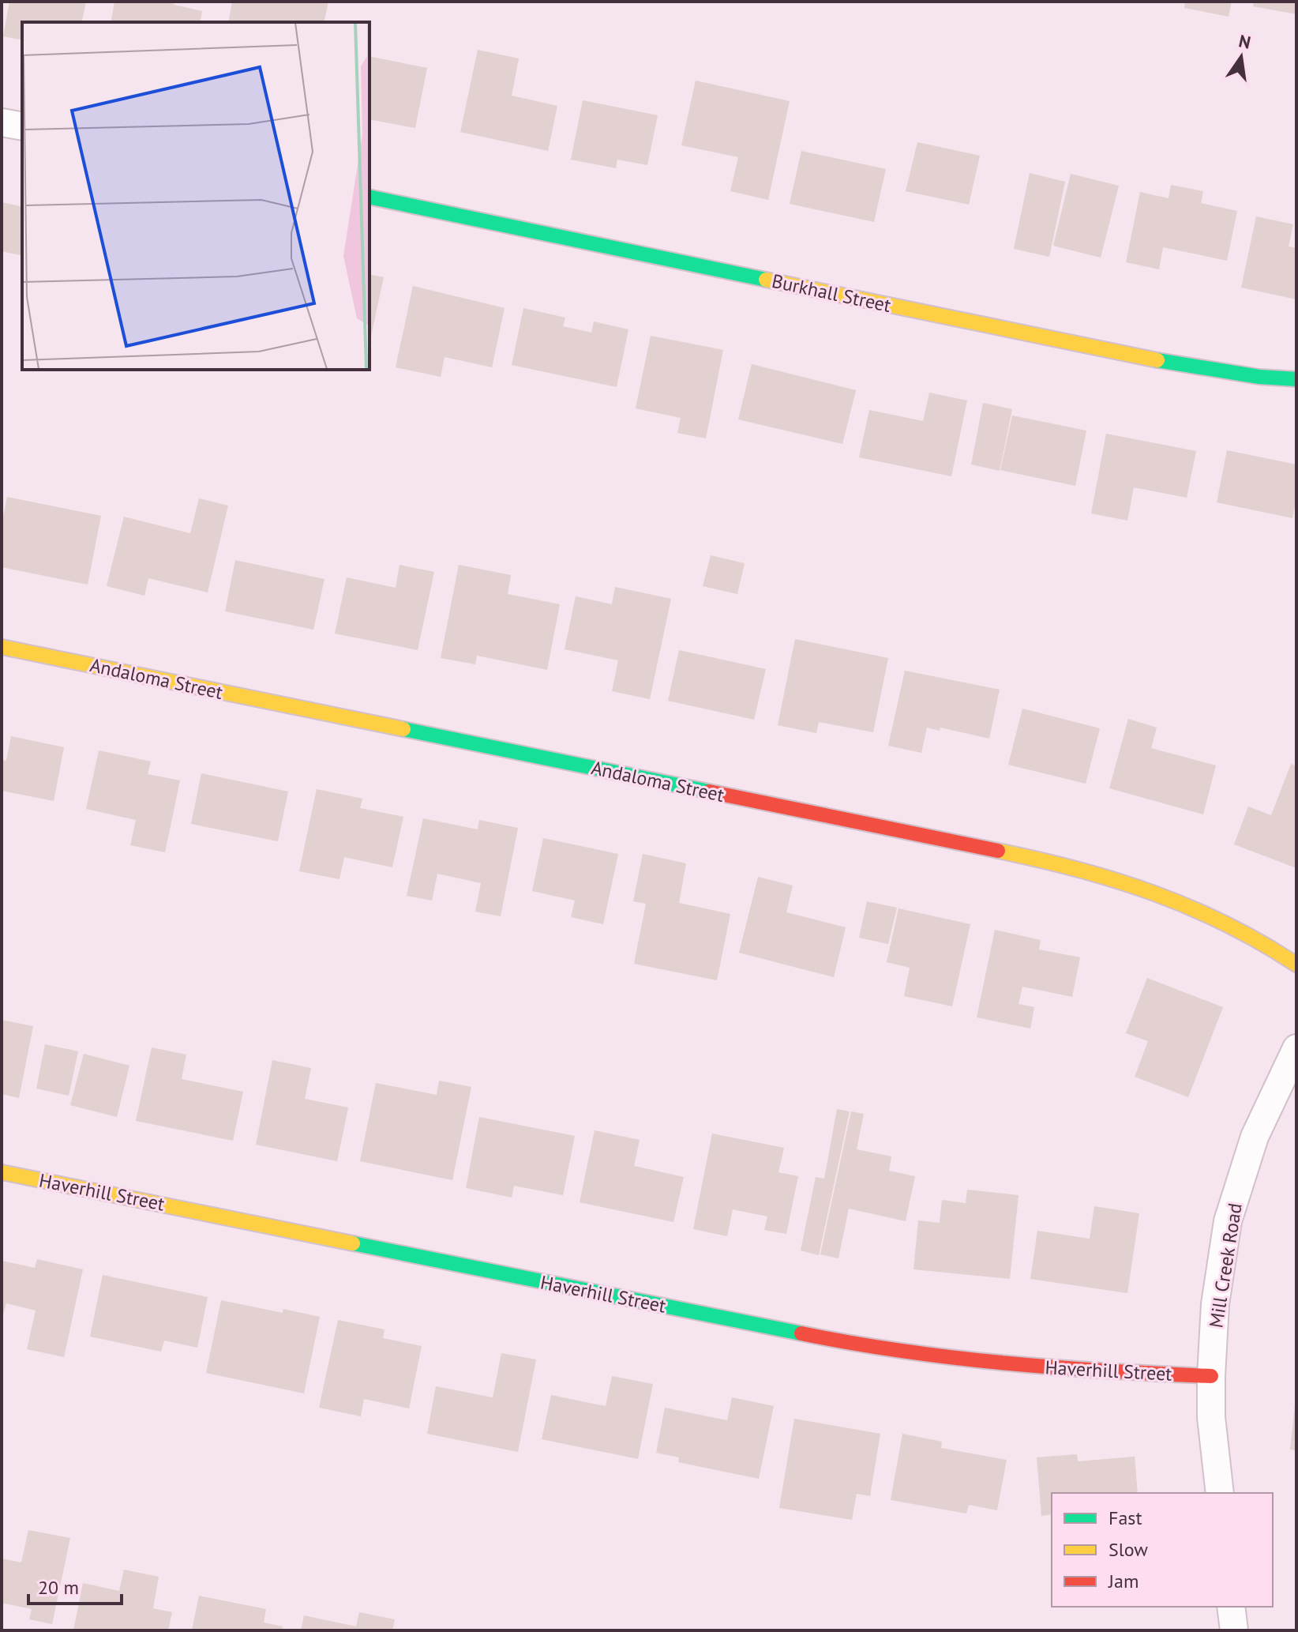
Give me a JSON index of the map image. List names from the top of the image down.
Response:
{
  "streets": {
    "street": [
      "Burkhall Street",
      "Andaloma Street",
      "Haverhill Street",
      "Mill Creek Road"
    ]
  },
  "crossings": [
    ["Haverhill Street", "Mill Creek Road"]
  ],
  "legend": ["Fast", "Slow", "Jam"],
  "scale_bar": "20 m",
  "north": "top"
}
